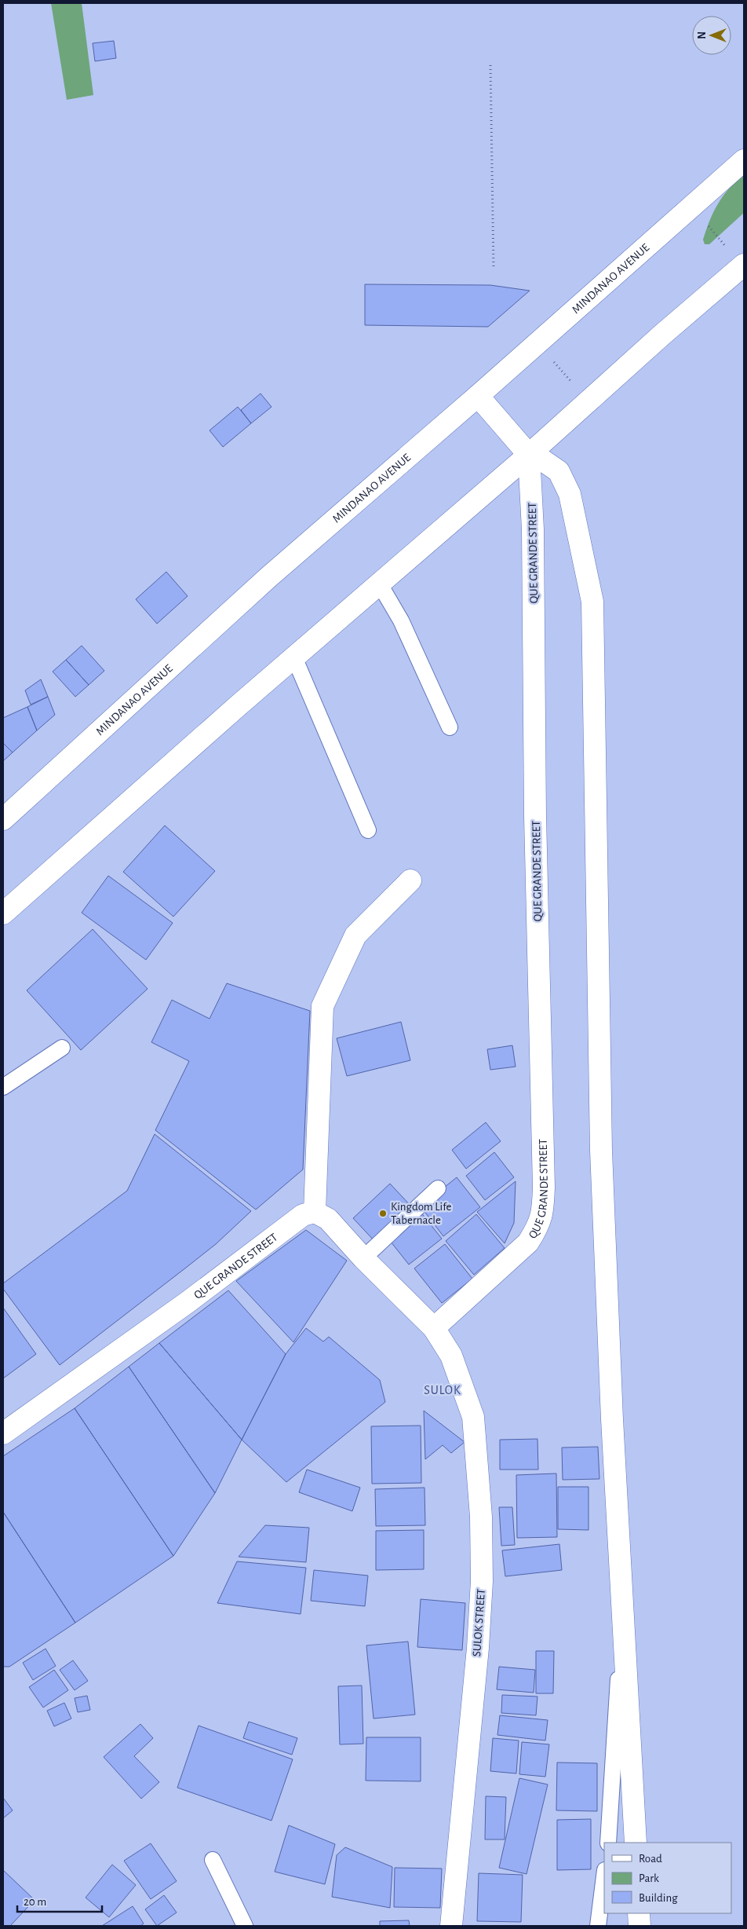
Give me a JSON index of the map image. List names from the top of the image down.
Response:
{
  "streets": {
    "main road": ["MINDANAO AVENUE", "QUE GRANDE STREET", "SULOK STREET"]
  },
  "crossings": [
    ["QUE GRANDE STREET", "SULOK STREET"]
  ],
  "districts": ["SULOK"],
  "places": ["Kingdom Life Tabernacle"],
  "legend": ["Road", "Park", "Building"],
  "scale_bar": "20 m",
  "north": "left"
}
